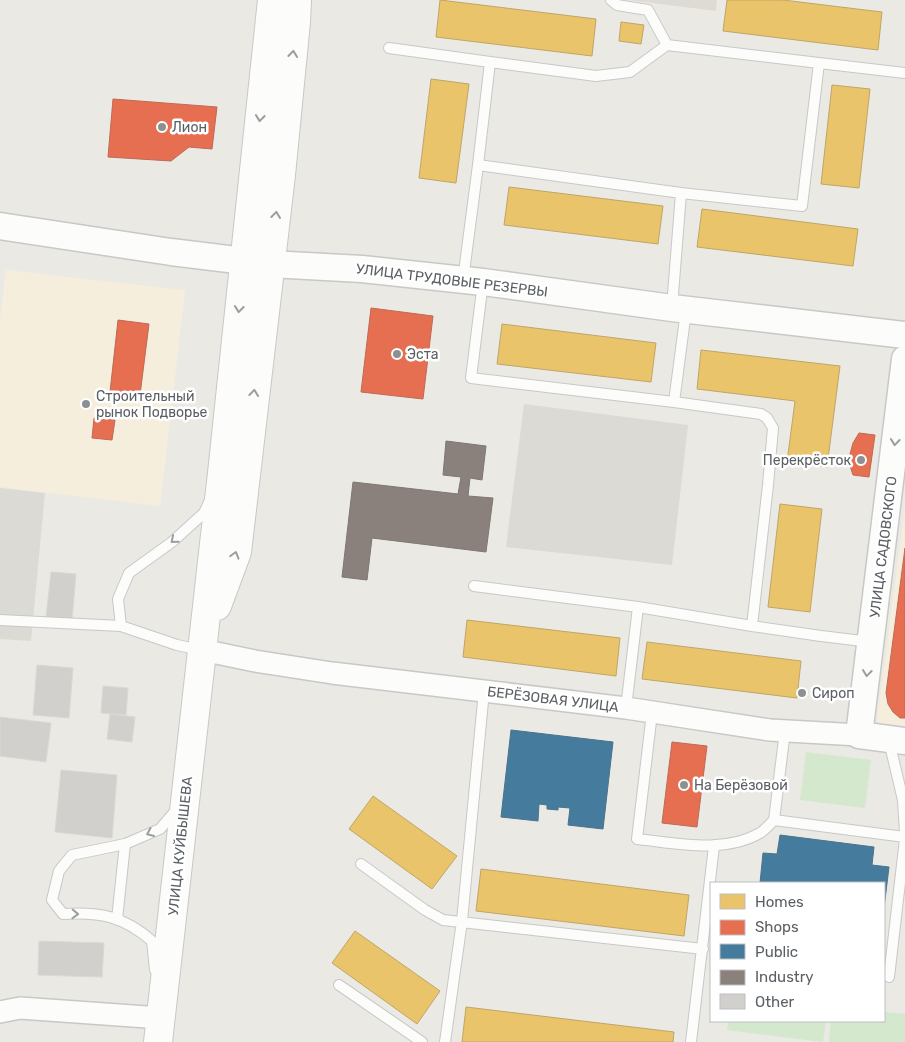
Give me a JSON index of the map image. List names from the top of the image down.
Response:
{
  "streets": {
    "main road": ["УЛИЦА КУЙБЫШЕВА"],
    "street": ["УЛИЦА ТРУДОВЫЕ РЕЗЕРВЫ", "УЛИЦА САДОВСКОГО", "БЕРЁЗОВАЯ УЛИЦА"]
  },
  "crossings": [
    ["УЛИЦА САДОВСКОГО", "БЕРЁЗОВАЯ УЛИЦА"],
    ["БЕРЁЗОВАЯ УЛИЦА", "УЛИЦА КУЙБЫШЕВА"]
  ],
  "one_way": ["УЛИЦА САДОВСКОГО"],
  "places": [
    "Лион",
    "Эста",
    "Строительный рынок Подворье",
    "Перекрёсток",
    "Сироп",
    "На Берёзовой"
  ],
  "legend": [
    "Homes",
    "Shops",
    "Public",
    "Industry",
    "Other"
  ]
}
